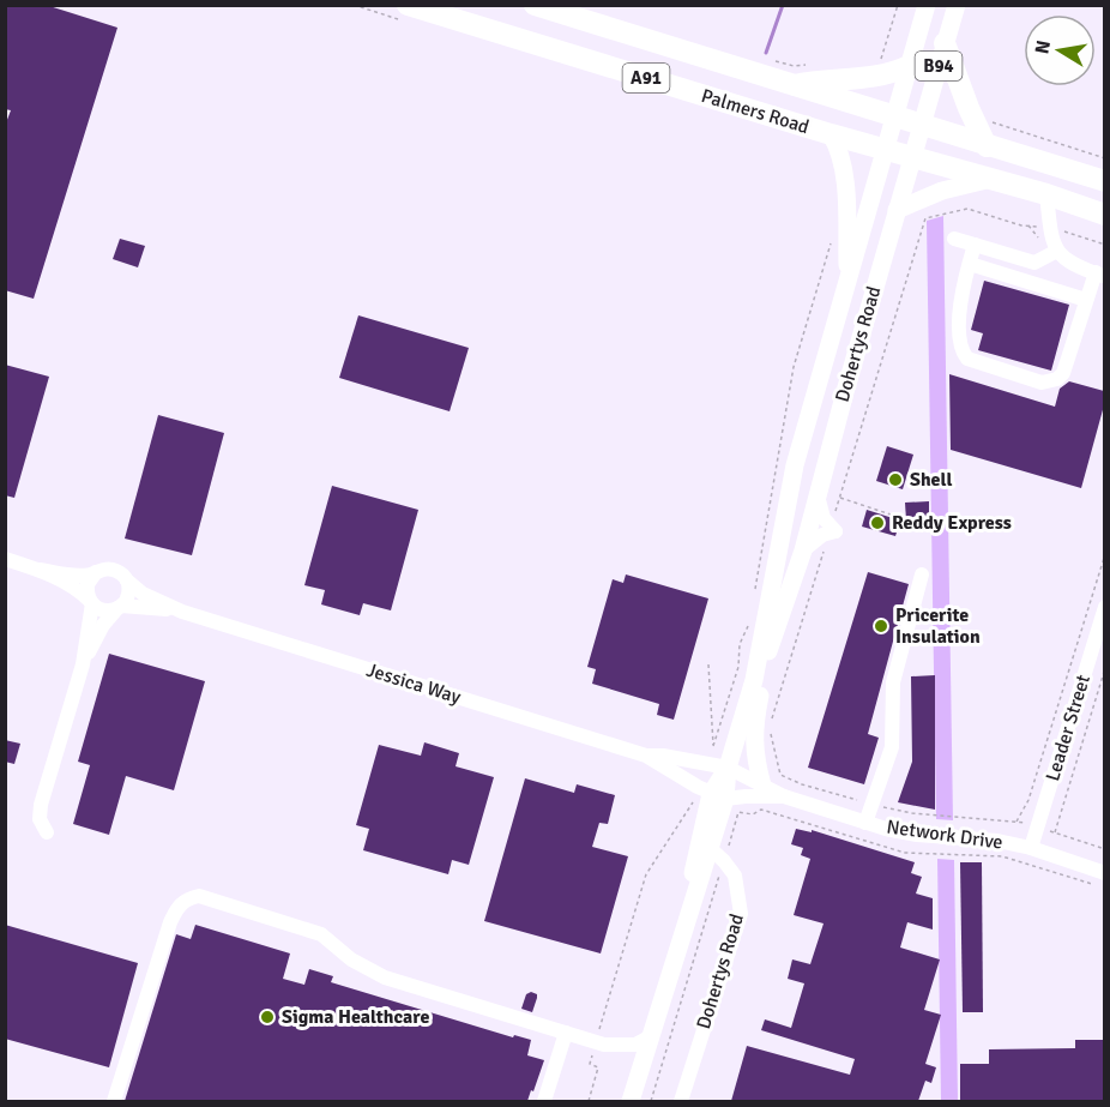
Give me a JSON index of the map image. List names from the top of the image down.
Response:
{
  "streets": {
    "highway": ["A91", "Palmers Road"],
    "main road": ["B94", "Dohertys Road"],
    "street": ["Jessica Way", "Leader Street", "Network Drive"]
  },
  "crossings": [
    ["Palmers Road", "Dohertys Road"],
    ["Dohertys Road", "Jessica Way"],
    ["Dohertys Road", "Network Drive"],
    ["Jessica Way", "Network Drive"],
    ["Leader Street", "Network Drive"]
  ],
  "places": [
    "Shell",
    "Reddy Express",
    "Pricerite Insulation",
    "Sigma Healthcare"
  ],
  "north": "left"
}
